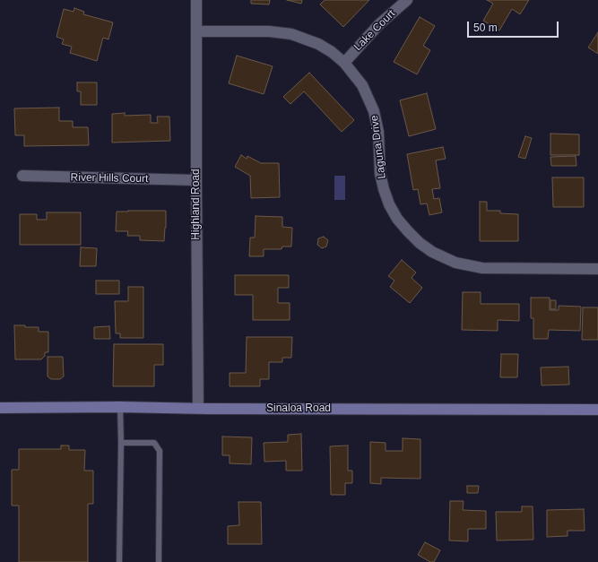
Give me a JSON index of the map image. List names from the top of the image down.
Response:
{
  "streets": {
    "street": [
      "Lake Court",
      "Laguna Drive",
      "River Hills Court",
      "Highland Road",
      "Sinaloa Road"
    ]
  },
  "crossings": [
    ["Lake Court", "Laguna Drive"],
    ["Laguna Drive", "Highland Road"],
    ["River Hills Court", "Highland Road"],
    ["Highland Road", "Sinaloa Road"]
  ],
  "scale_bar": "50 m"
}
